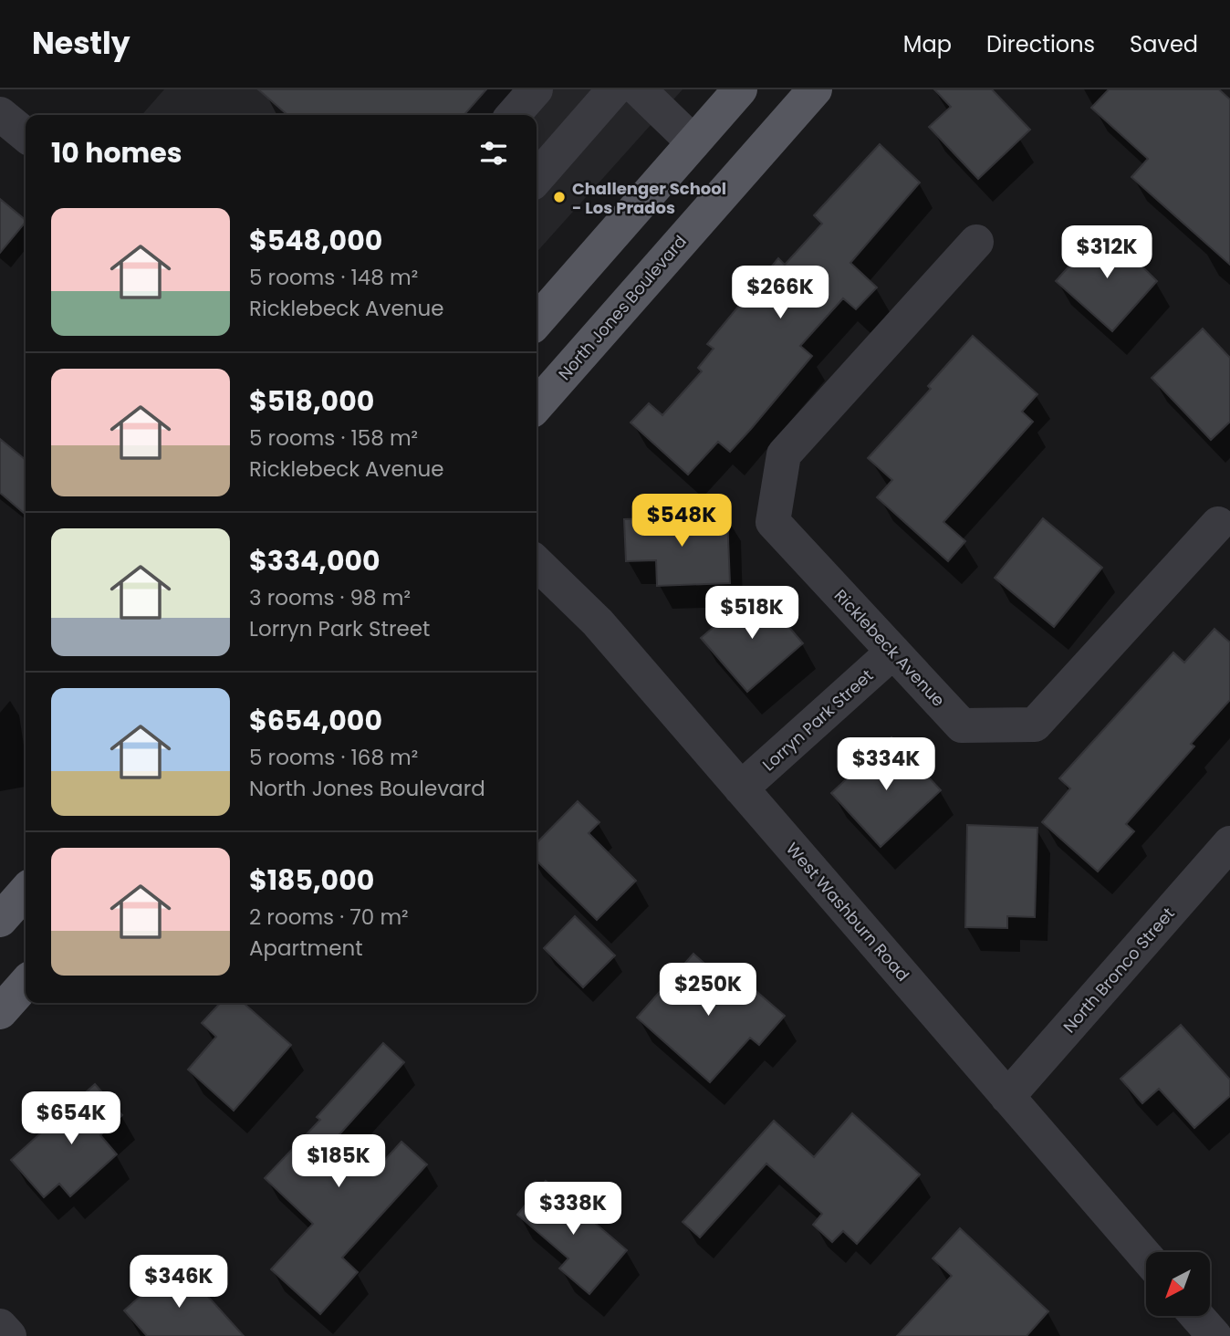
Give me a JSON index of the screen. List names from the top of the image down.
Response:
{
  "streets": {
    "main road": ["North Jones Boulevard"],
    "street": [
      "Ricklebeck Avenue",
      "Lorryn Park Street",
      "West Washburn Road",
      "North Bronco Street"
    ]
  },
  "crossings": [
    ["Ricklebeck Avenue", "Lorryn Park Street"],
    ["Lorryn Park Street", "West Washburn Road"],
    ["West Washburn Road", "North Bronco Street"]
  ],
  "places": ["Challenger School - Los Prados"],
  "north": "bottom left",
  "page": {
    "header": "Nestly",
    "nav": ["Map", "Directions", "Saved"],
    "heading": "10 homes",
    "list": [
      {
        "name": "$548,000",
        "note": "5 rooms · 148 m² · Ricklebeck Avenue"
      },
      {
        "name": "$518,000",
        "note": "5 rooms · 158 m² · Ricklebeck Avenue"
      },
      {
        "name": "$334,000",
        "note": "3 rooms · 98 m² · Lorryn Park Street"
      },
      {
        "name": "$654,000",
        "note": "5 rooms · 168 m² · North Jones Boulevard"
      },
      {
        "name": "$185,000",
        "note": "2 rooms · 70 m² · Apartment"
      }
    ],
    "price": [
      "$312K",
      "$266K",
      "$548K",
      "$518K",
      "$334K",
      "$250K",
      "$654K",
      "$185K",
      "$338K",
      "$346K"
    ]
  }
}
